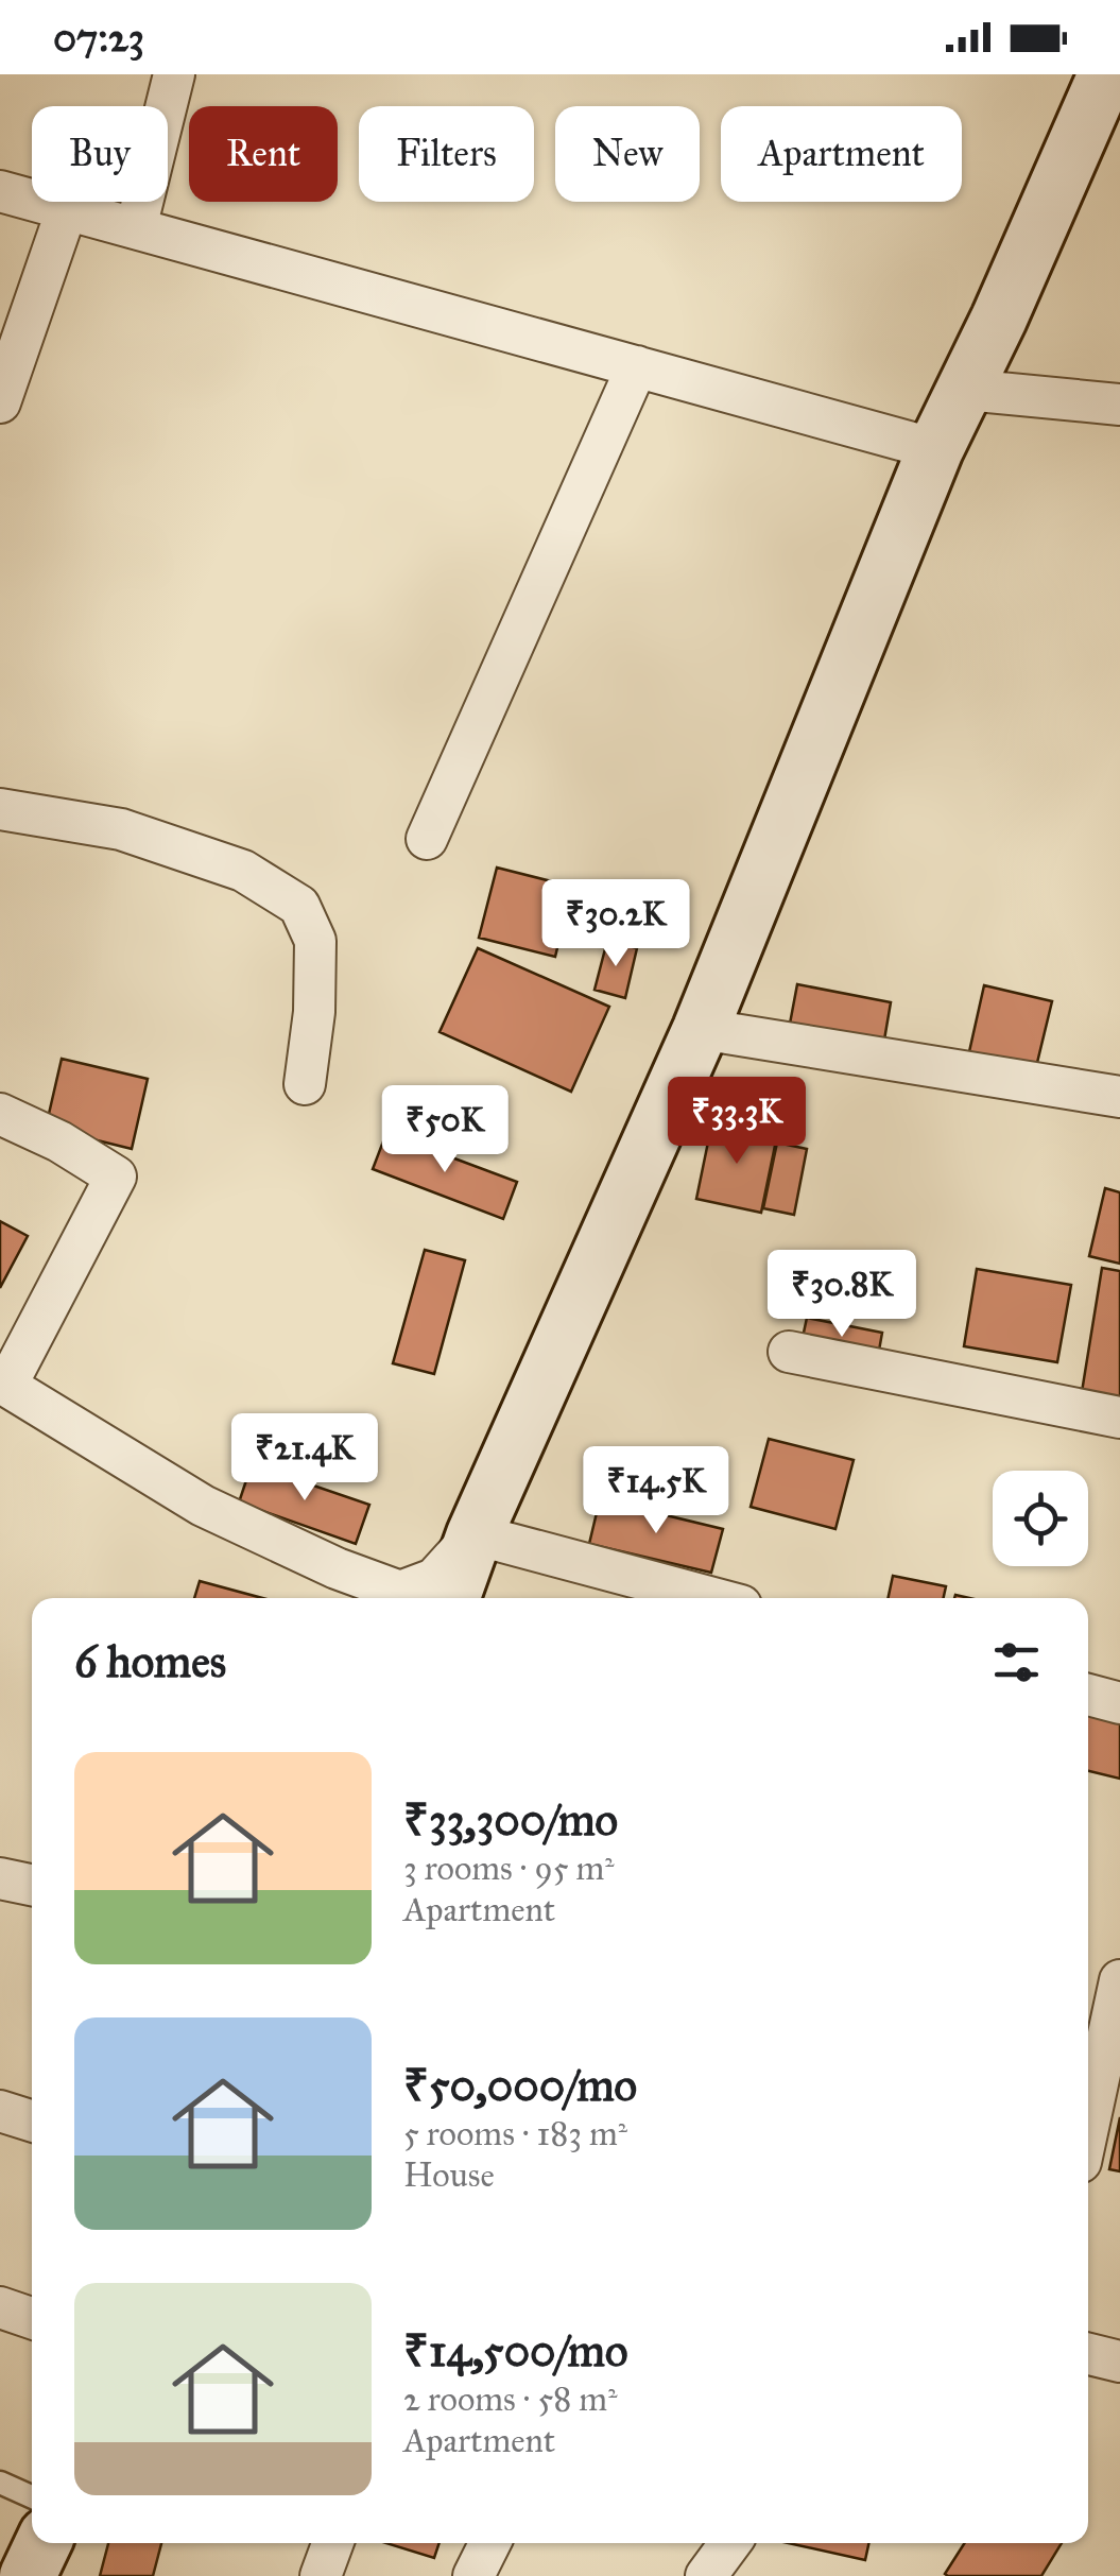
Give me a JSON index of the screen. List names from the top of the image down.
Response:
{
  "page": {
    "status": "07:23",
    "chip": [
      "Buy",
      "Rent",
      "Filters",
      "New",
      "Apartment"
    ],
    "price": [
      "₹30.2K",
      "₹33.3K",
      "₹50K",
      "₹30.8K",
      "₹21.4K",
      "₹14.5K"
    ],
    "heading": "6 homes",
    "list": [
      {
        "name": "₹33,300/mo",
        "note": "3 rooms · 95 m² · Apartment"
      },
      {
        "name": "₹50,000/mo",
        "note": "5 rooms · 183 m² · House"
      },
      {
        "name": "₹14,500/mo",
        "note": "2 rooms · 58 m² · Apartment"
      }
    ]
  }
}
